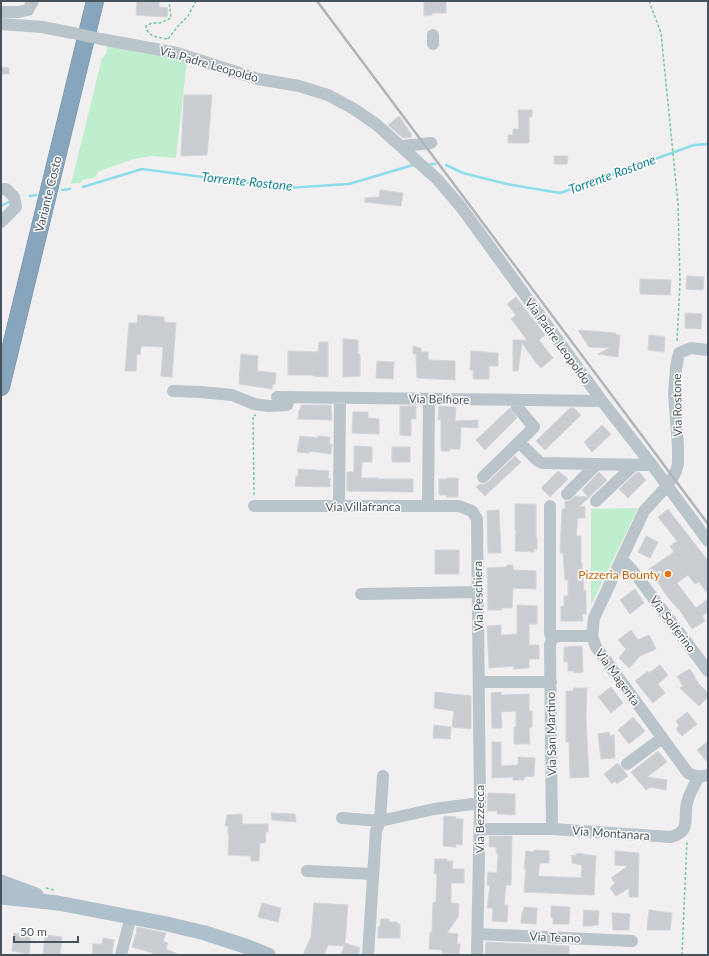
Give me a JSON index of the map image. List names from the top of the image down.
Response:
{
  "streets": {
    "highway": ["Variante Costo"],
    "street": [
      "Via Padre Leopoldo",
      "Via Belfiore",
      "Via Rostone",
      "Via Villafranca",
      "Via Peschiera",
      "Via Solferino",
      "Via Magenta",
      "Via San Martino",
      "Via Bezzecca",
      "Via Montanara",
      "Via Teano"
    ]
  },
  "crossings": [
    ["Via Padre Leopoldo", "Via Belfiore"],
    ["Via Padre Leopoldo", "Via Rostone"],
    ["Via Padre Leopoldo", "Via Magenta"],
    ["Via Rostone", "Via Magenta"],
    ["Via Villafranca", "Via Peschiera"],
    ["Via Peschiera", "Via Bezzecca"],
    ["Via Solferino", "Via Magenta"],
    ["Via San Martino", "Via Montanara"],
    ["Via Bezzecca", "Via Montanara"],
    ["Via Bezzecca", "Via Teano"]
  ],
  "water": ["Torrente Rostone"],
  "places": ["Pizzeria Bounty"],
  "scale_bar": "50 m"
}
